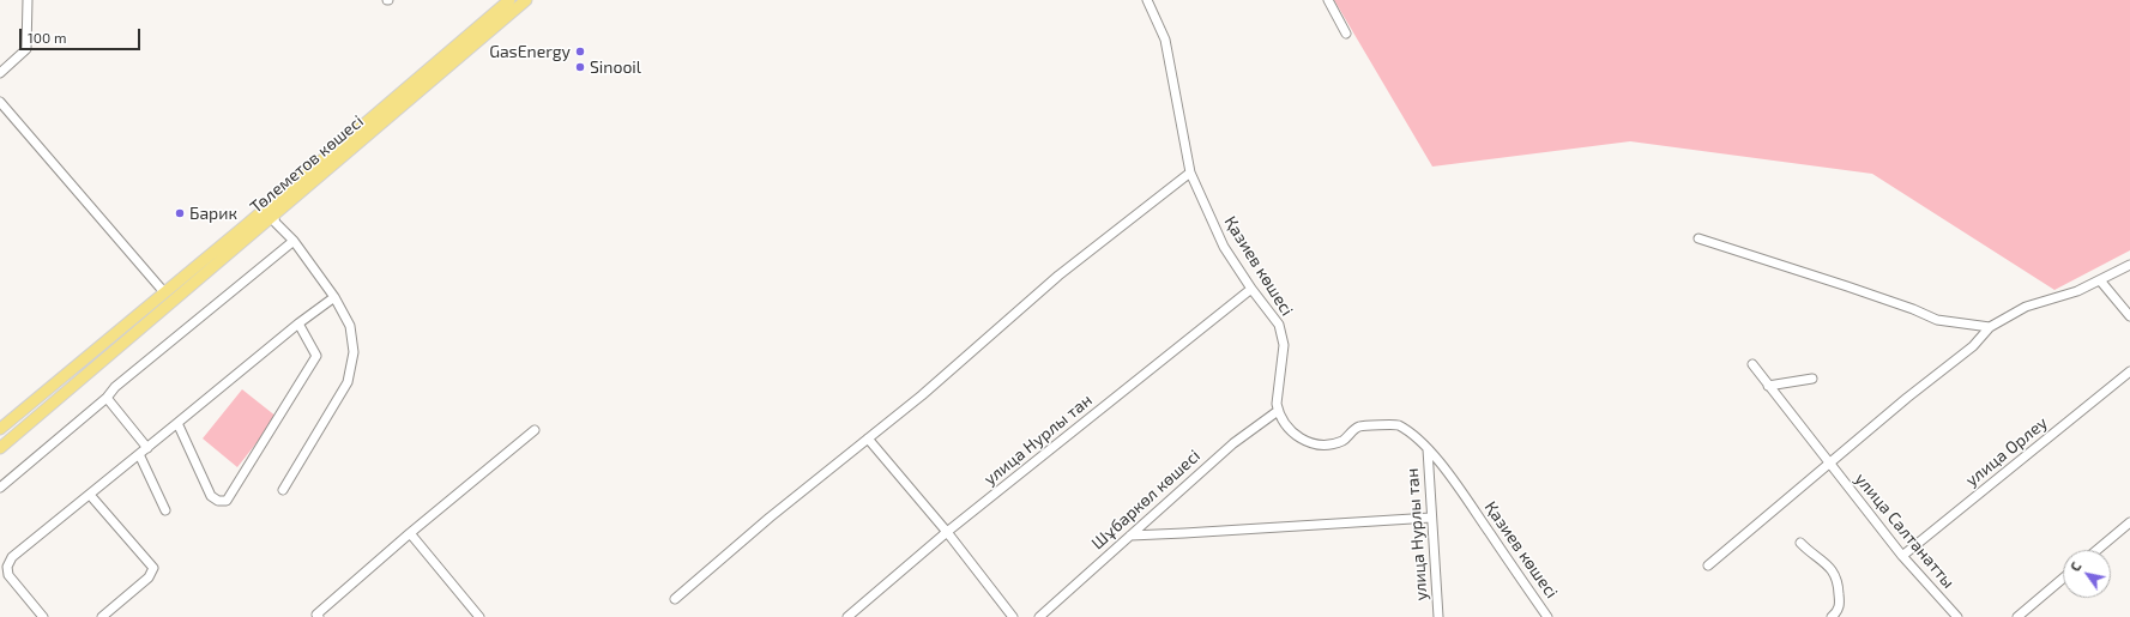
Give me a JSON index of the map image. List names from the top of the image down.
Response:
{
  "streets": {
    "main road": ["Төлеметов көшесі"],
    "street": [
      "Қазиев көшесі",
      "улица Нурлы тан",
      "улица Орлеу",
      "Шұбаркөл көшесі",
      "улица Салтанатты"
    ]
  },
  "crossings": [
    ["Қазиев көшесі", "улица Нурлы тан"],
    ["Қазиев көшесі", "Шұбаркөл көшесі"],
    ["улица Орлеу", "улица Салтанатты"]
  ],
  "places": ["GasEnergy", "Sinooil", "Барик"],
  "scale_bar": "100 m",
  "north": "top left"
}
